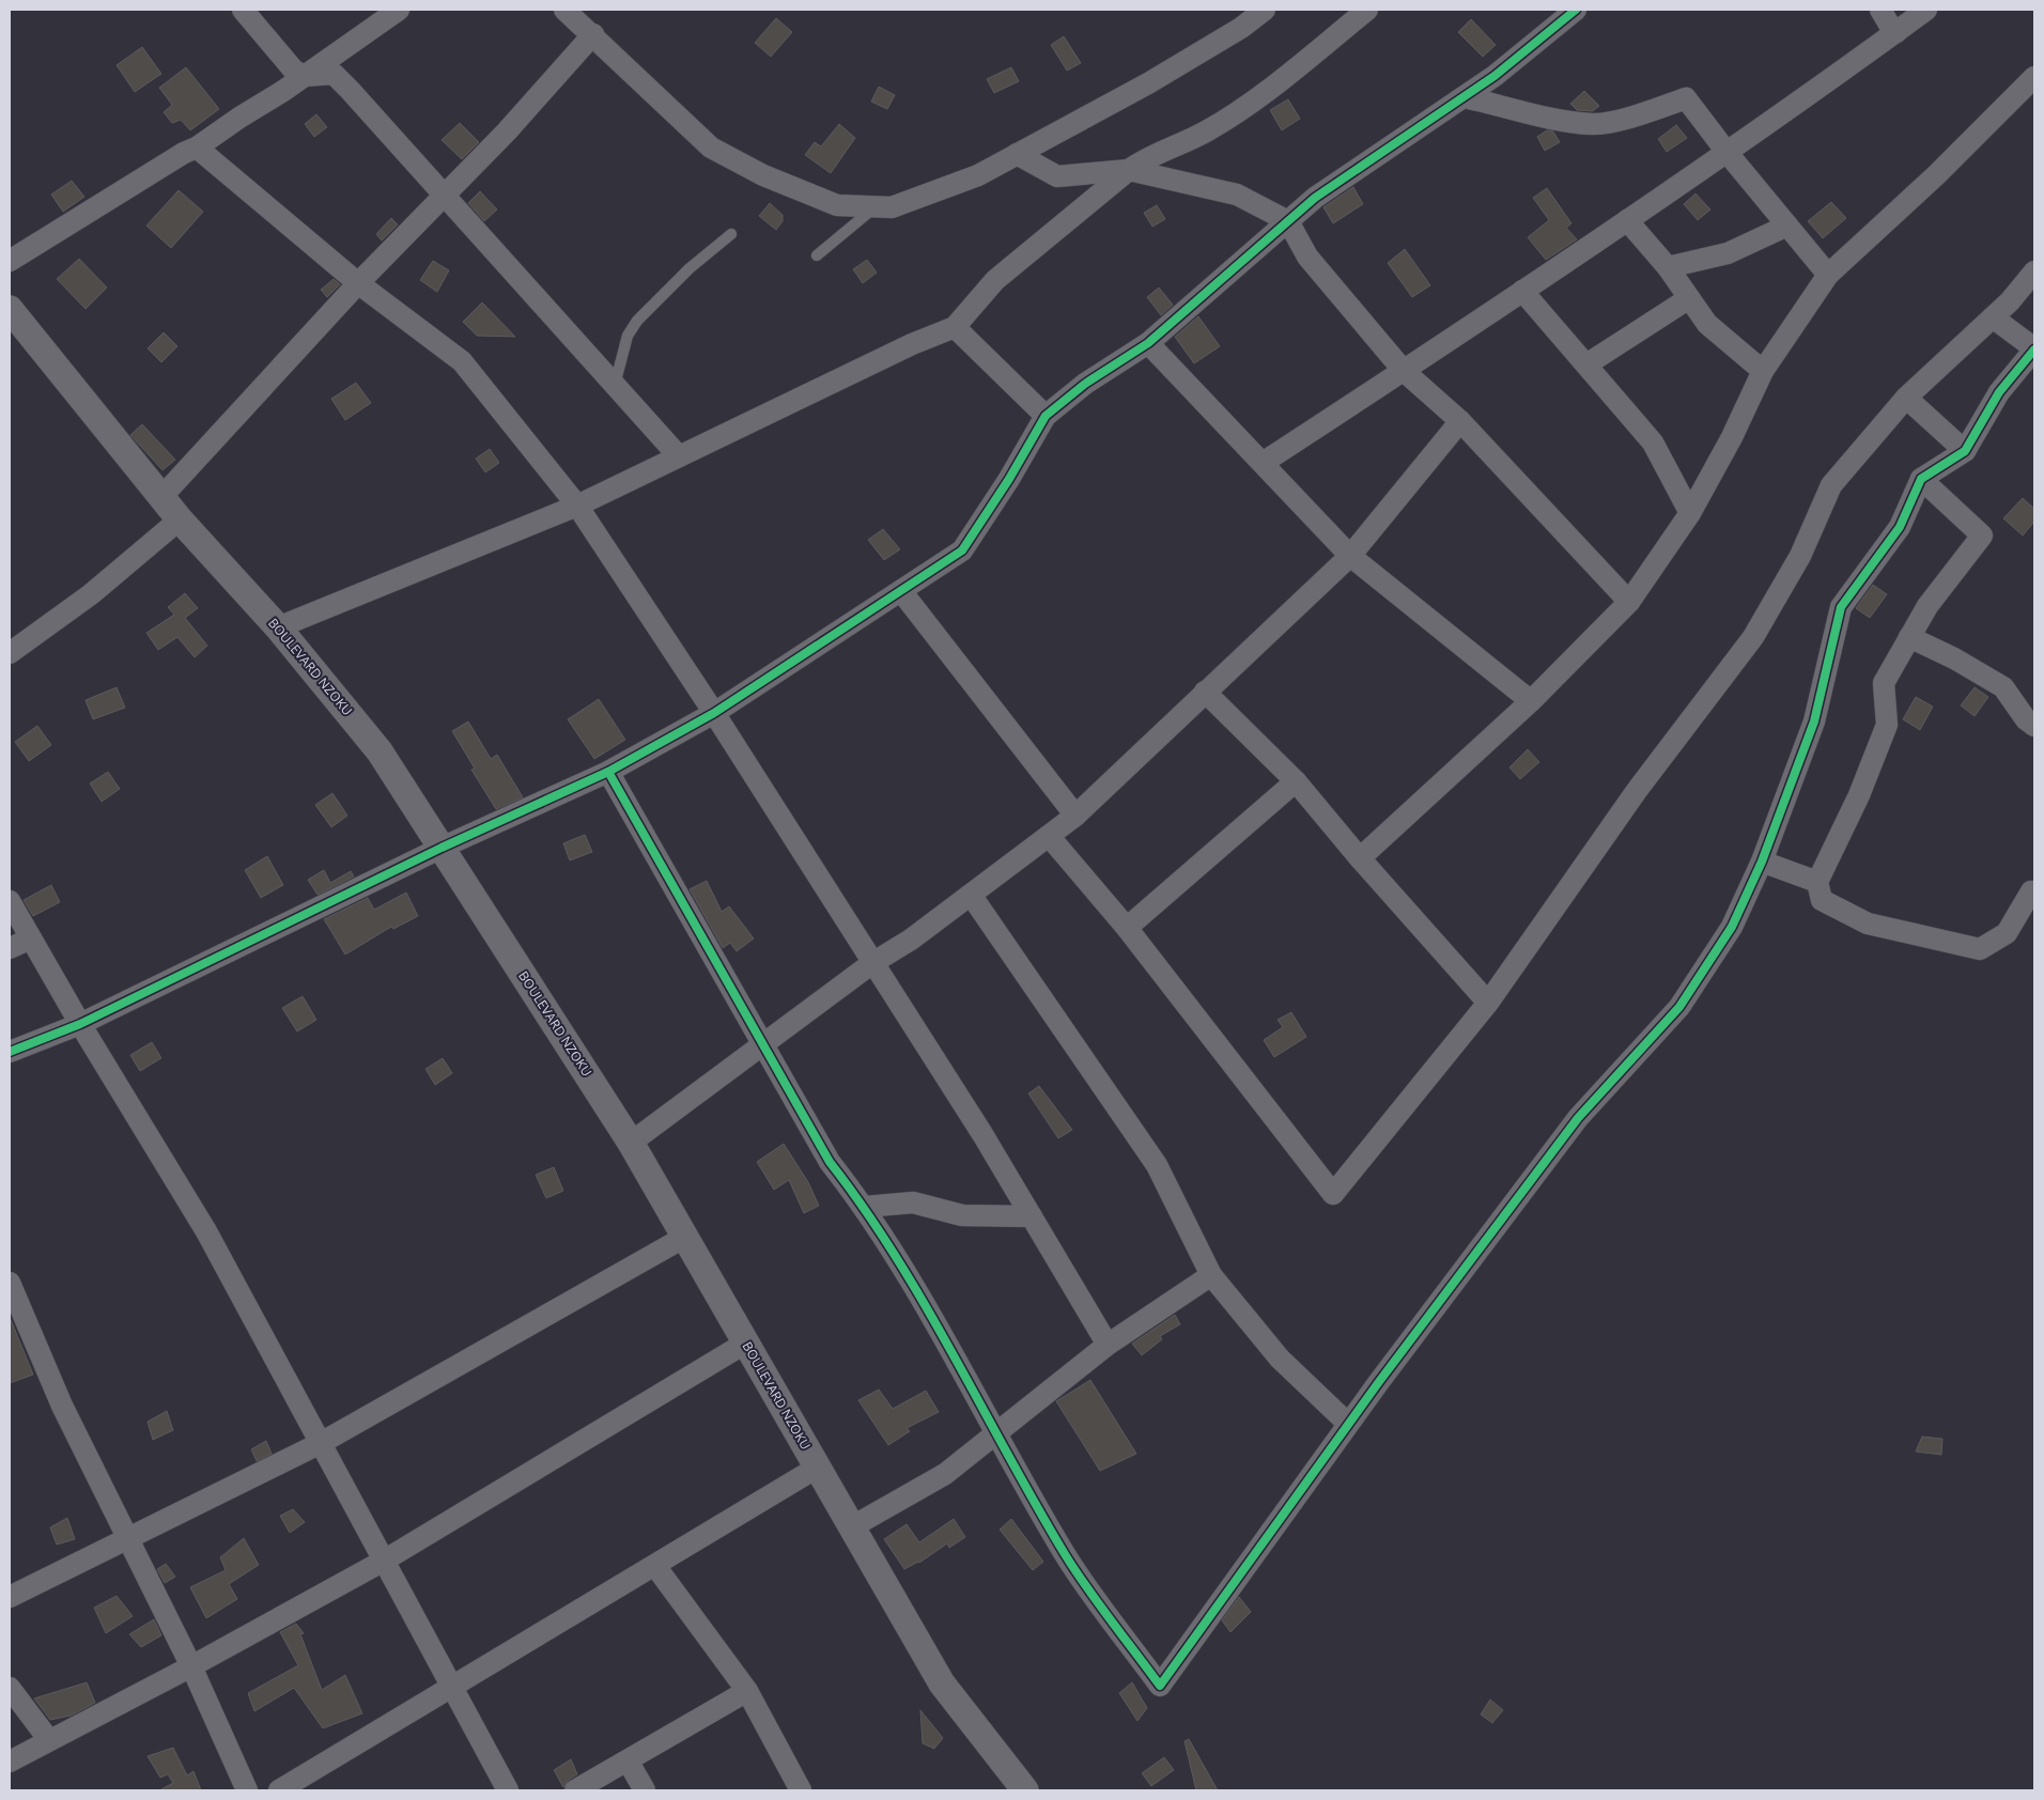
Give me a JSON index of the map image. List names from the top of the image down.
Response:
{
  "streets": {
    "street": ["BOULEVARD NZOKU"]
  }
}
